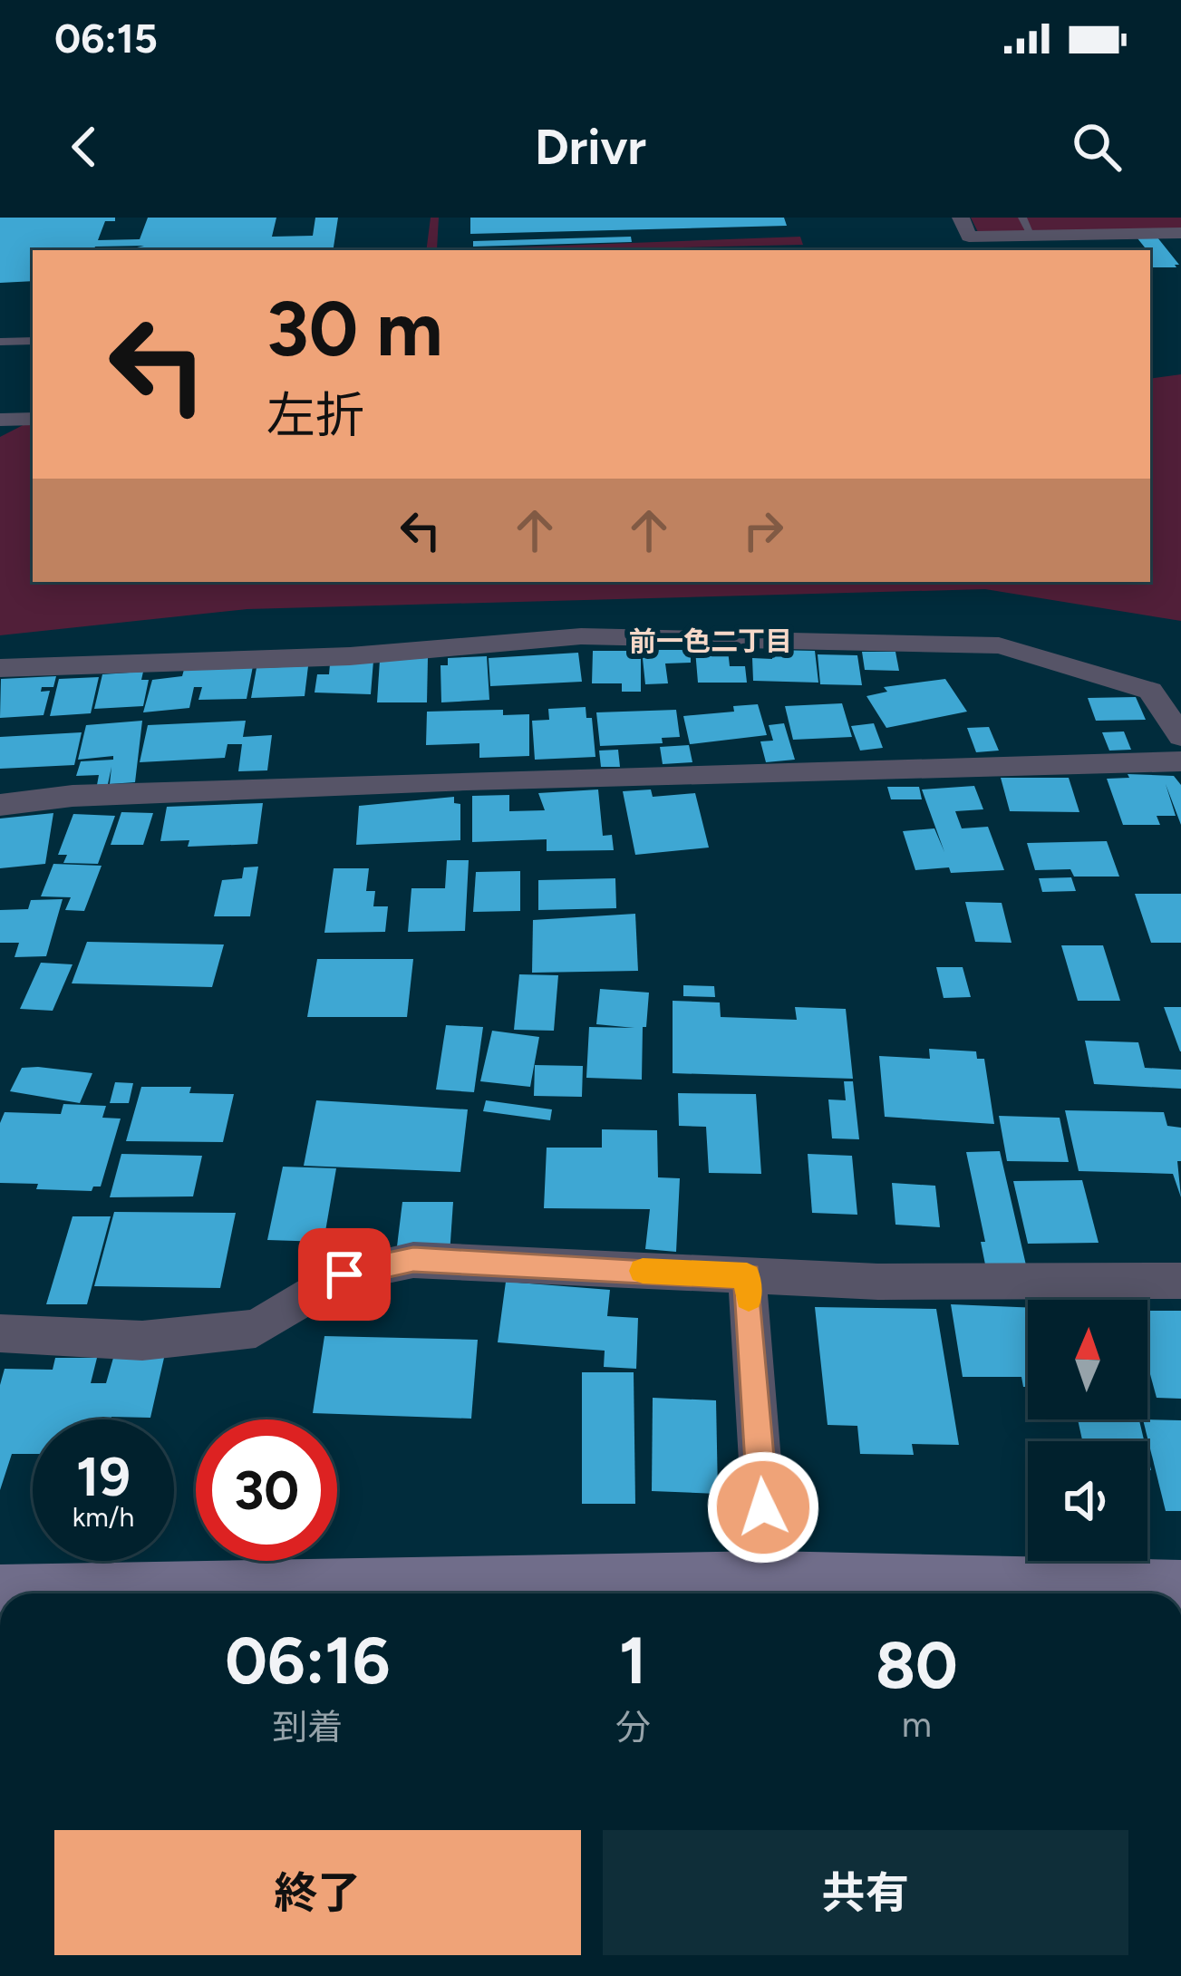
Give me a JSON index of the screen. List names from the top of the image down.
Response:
{
  "districts": ["前一色二丁目"],
  "north": "top",
  "page": {
    "status": "06:15",
    "header": "Drivr",
    "turn": ["30 m", "左折"],
    "speed": "19 km/h",
    "limit": "30",
    "eta": [
      "06:16",
      "到着",
      "1",
      "分",
      "80",
      "m"
    ],
    "buttons": ["終了", "共有"]
  }
}
